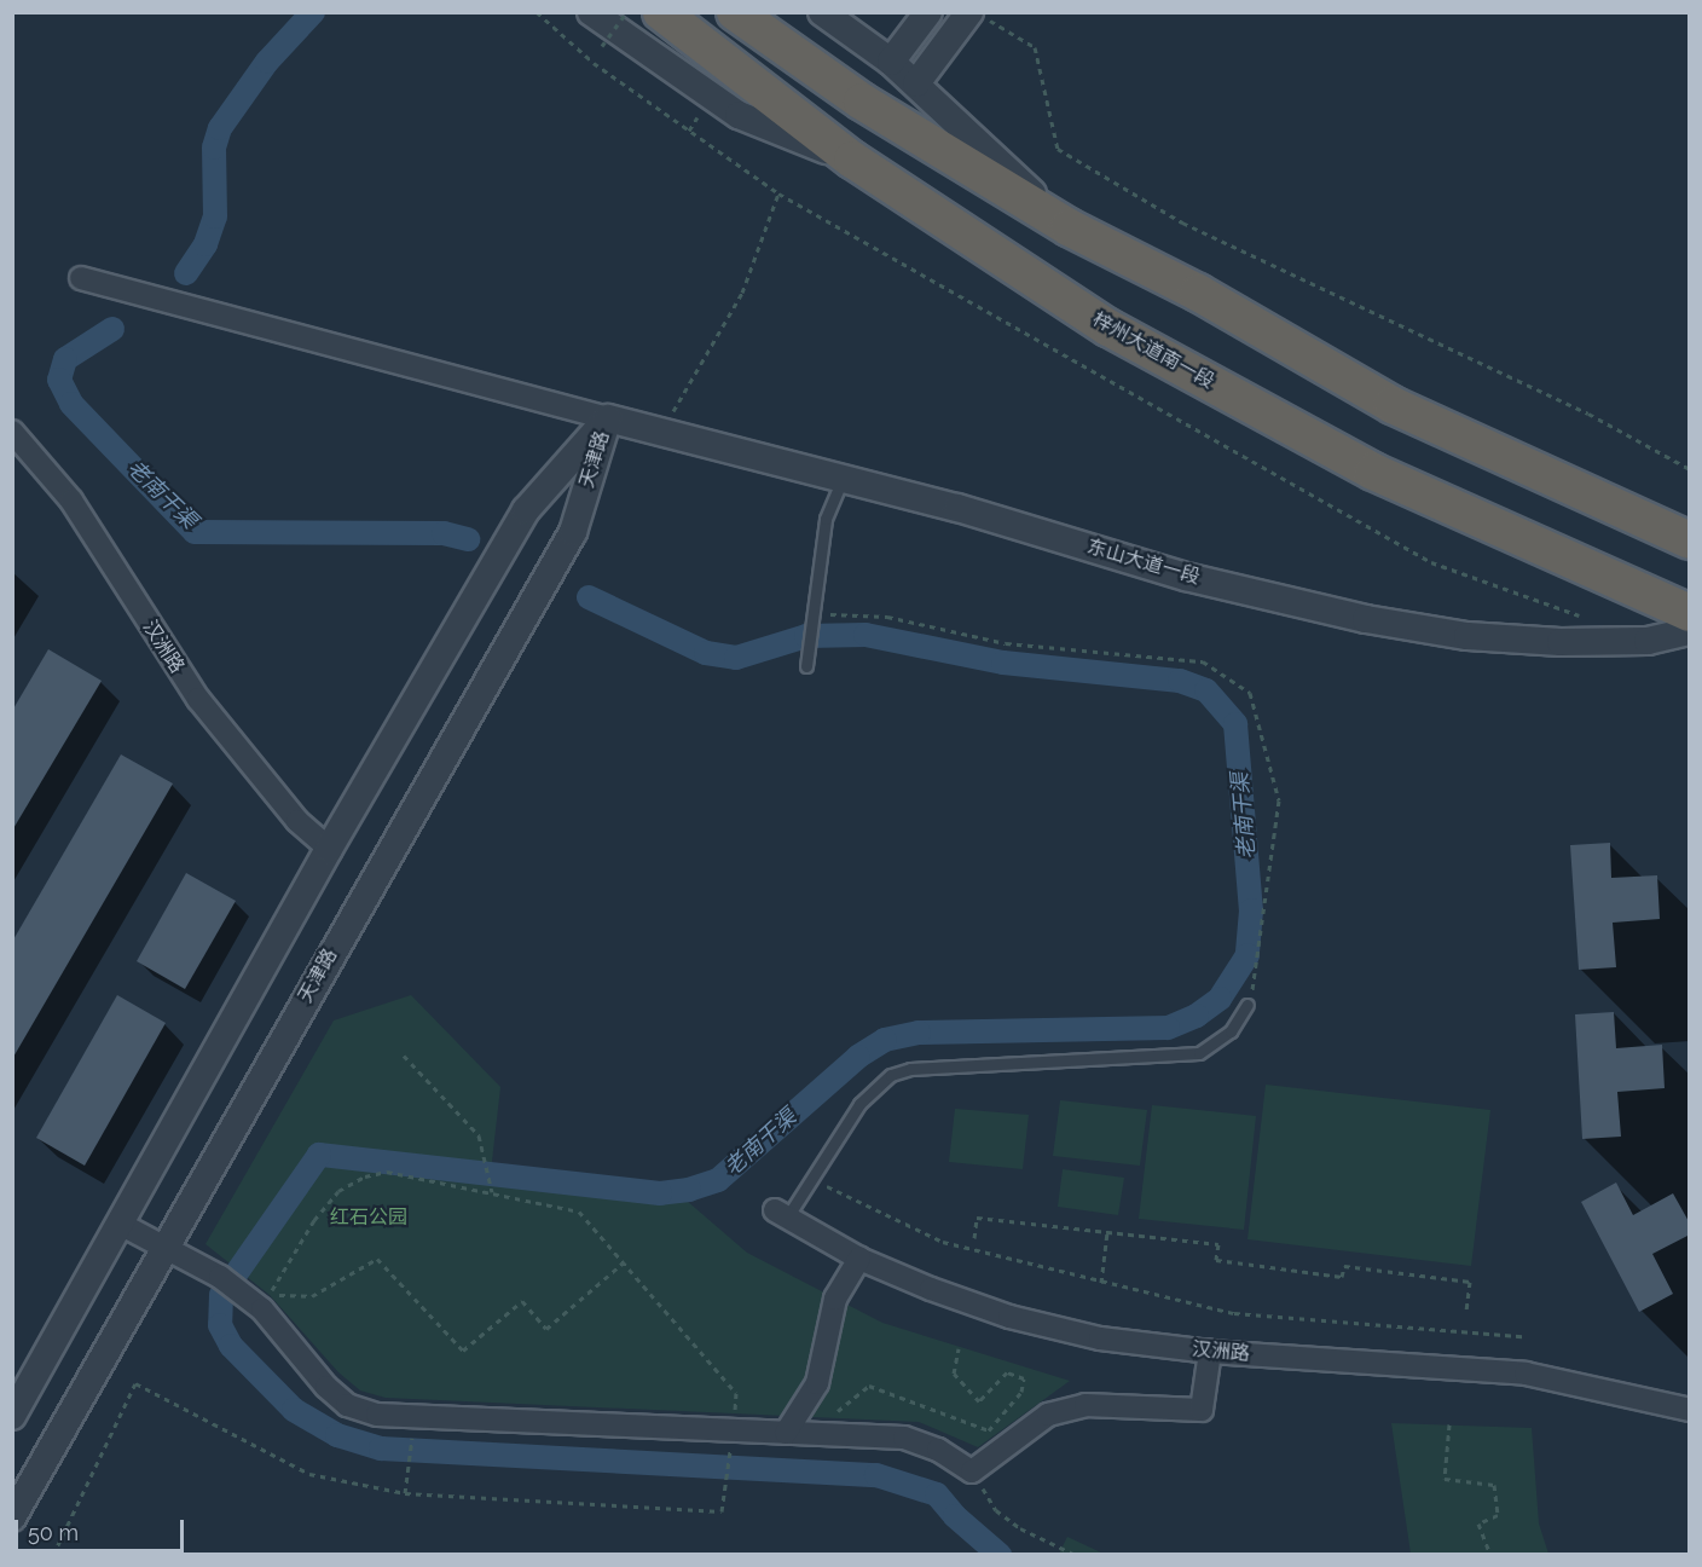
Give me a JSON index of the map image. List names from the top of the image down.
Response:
{
  "streets": {
    "highway": ["梓州大道南一段"],
    "street": ["天津路", "东山大道一段", "汉洲路"]
  },
  "crossings": [
    ["天津路", "东山大道一段"],
    ["天津路", "汉洲路"]
  ],
  "water": ["老南干渠"],
  "parks": ["红石公园"],
  "scale_bar": "50 m"
}
